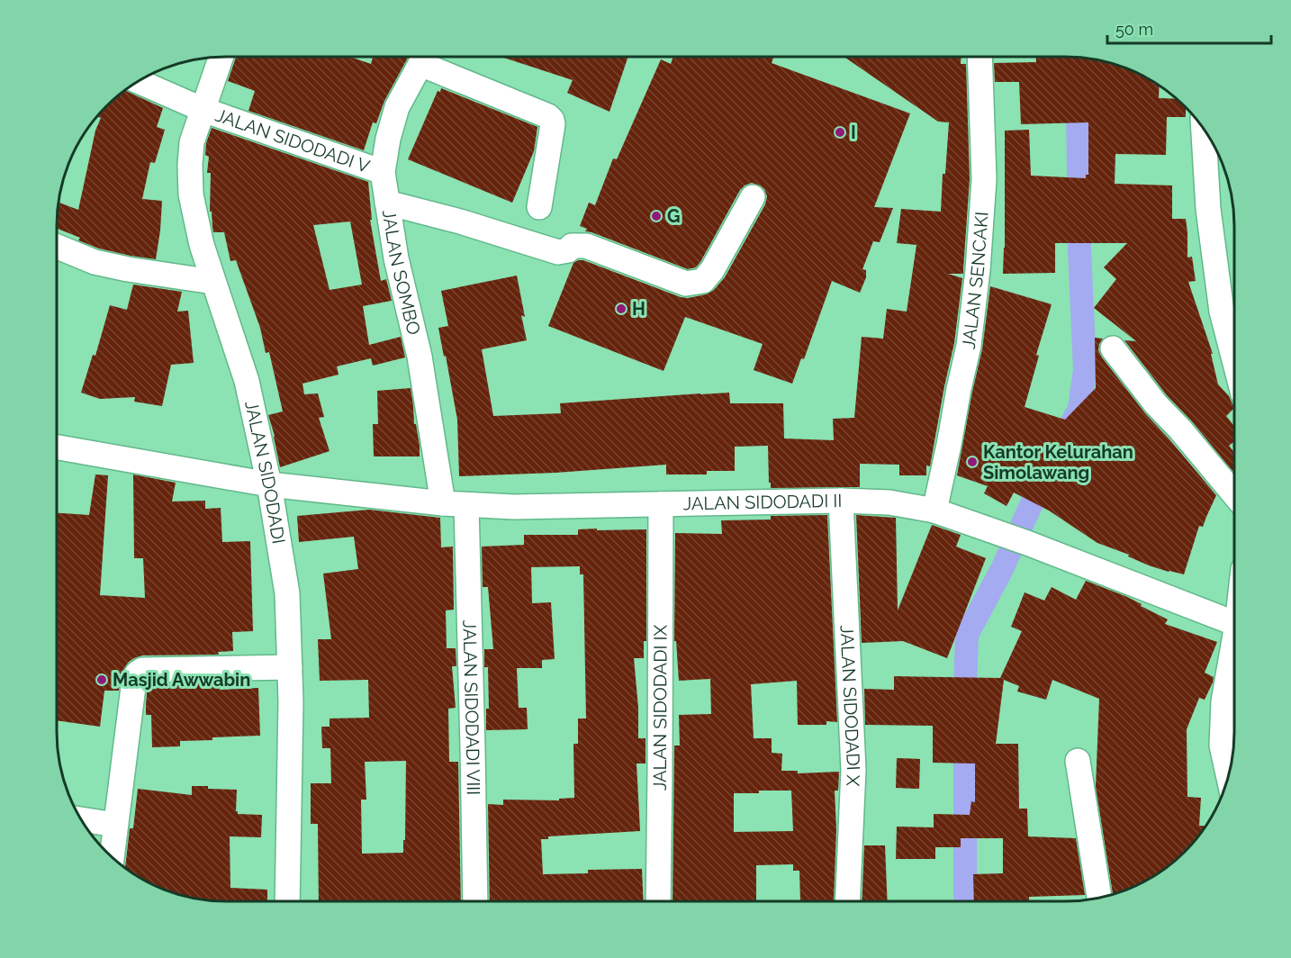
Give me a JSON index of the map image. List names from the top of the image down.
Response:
{
  "streets": {
    "street": [
      "JALAN SIDODADI V",
      "JALAN SOMBO",
      "JALAN SENCAKI",
      "JALAN SIDODADI",
      "JALAN SIDODADI II",
      "JALAN SIDODADI X",
      "JALAN SIDODADI VIII",
      "JALAN SIDODADI IX"
    ]
  },
  "crossings": [
    ["JALAN SIDODADI V", "JALAN SOMBO"],
    ["JALAN SIDODADI V", "JALAN SIDODADI"],
    ["JALAN SOMBO", "JALAN SIDODADI II"],
    ["JALAN SOMBO", "JALAN SIDODADI VIII"],
    ["JALAN SENCAKI", "JALAN SIDODADI II"],
    ["JALAN SIDODADI", "JALAN SIDODADI II"],
    ["JALAN SIDODADI II", "JALAN SIDODADI X"],
    ["JALAN SIDODADI II", "JALAN SIDODADI VIII"],
    ["JALAN SIDODADI II", "JALAN SIDODADI IX"]
  ],
  "places": [
    "I",
    "G",
    "H",
    "Kantor Kelurahan Simolawang",
    "Masjid Awwabin"
  ],
  "scale_bar": "50 m"
}
